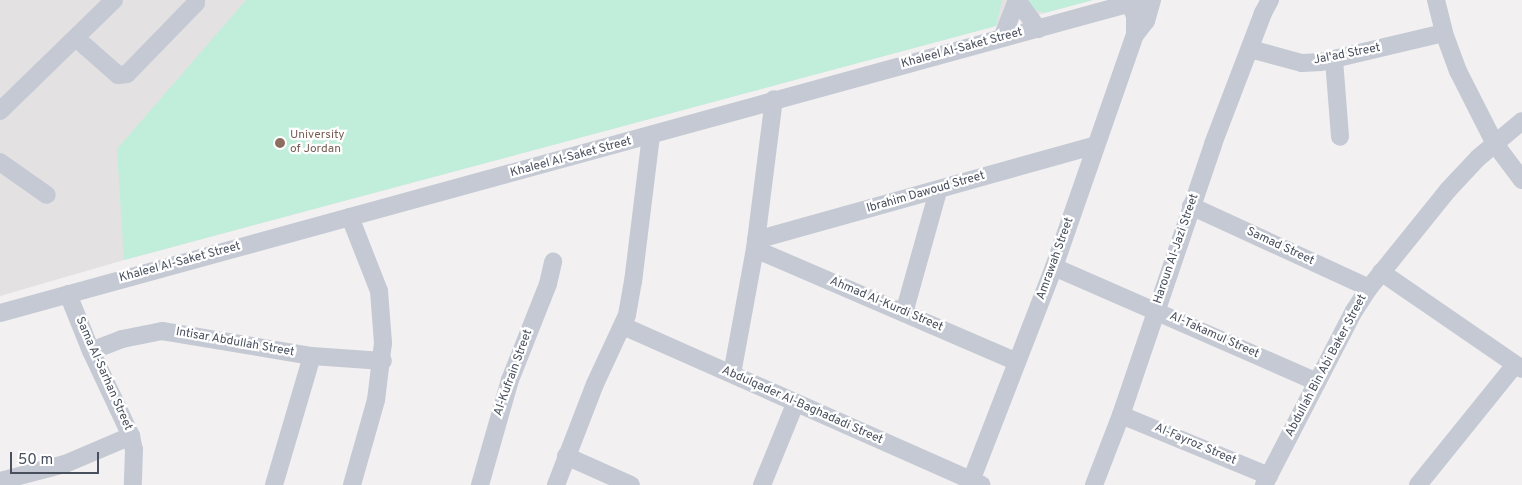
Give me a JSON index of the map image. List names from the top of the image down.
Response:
{
  "streets": {
    "street": [
      "Khaleel Al-Saket Street",
      "Jal'ad Street",
      "Ibrahim Dawoud Street",
      "Samad Street",
      "Haroun Al-Jazi Street",
      "Amrawah Street",
      "Ahmad Al-Kurdi Street",
      "Al-Takamul Street",
      "Intisar Abdullah Street",
      "Abdullah Bin Abi Baker Street",
      "Al-Kufrain Street",
      "Sama Al-Sarhan Street",
      "Abdulqader Al-Baghadadi Street",
      "Al-Fayroz Street"
    ]
  },
  "crossings": [
    ["Khaleel Al-Saket Street", "Amrawah Street"],
    ["Khaleel Al-Saket Street", "Sama Al-Sarhan Street"],
    ["Jal'ad Street", "Haroun Al-Jazi Street"],
    ["Ibrahim Dawoud Street", "Amrawah Street"],
    ["Ibrahim Dawoud Street", "Ahmad Al-Kurdi Street"],
    ["Samad Street", "Haroun Al-Jazi Street"],
    ["Samad Street", "Abdullah Bin Abi Baker Street"],
    ["Haroun Al-Jazi Street", "Al-Takamul Street"],
    ["Haroun Al-Jazi Street", "Al-Fayroz Street"],
    ["Amrawah Street", "Ahmad Al-Kurdi Street"],
    ["Amrawah Street", "Al-Takamul Street"],
    ["Amrawah Street", "Abdulqader Al-Baghadadi Street"],
    ["Al-Takamul Street", "Abdullah Bin Abi Baker Street"],
    ["Intisar Abdullah Street", "Sama Al-Sarhan Street"],
    ["Abdullah Bin Abi Baker Street", "Al-Fayroz Street"]
  ],
  "places": ["University of Jordan"],
  "scale_bar": "50 m"
}
